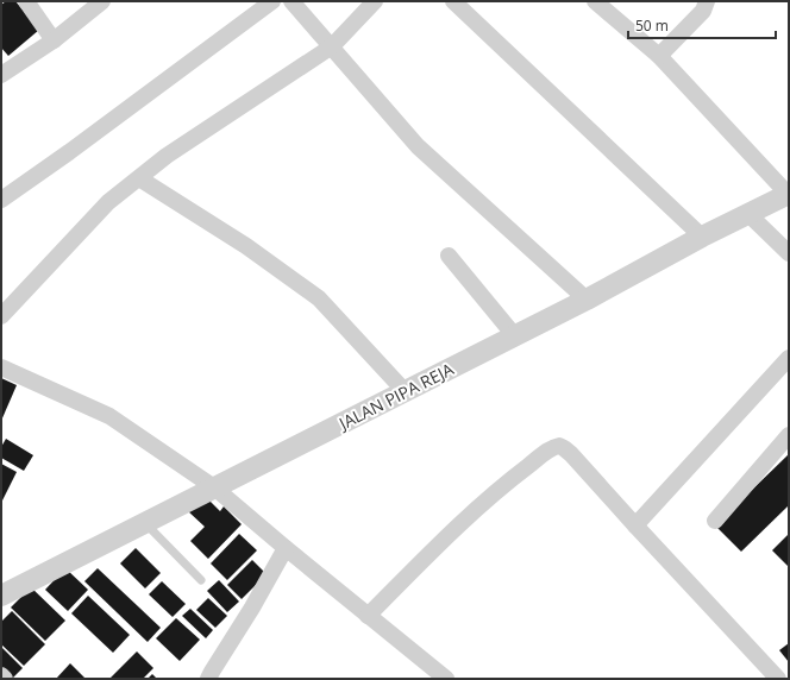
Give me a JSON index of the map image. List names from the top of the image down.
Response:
{
  "streets": {
    "street": ["JALAN PIPA REJA"]
  },
  "scale_bar": "50 m"
}
